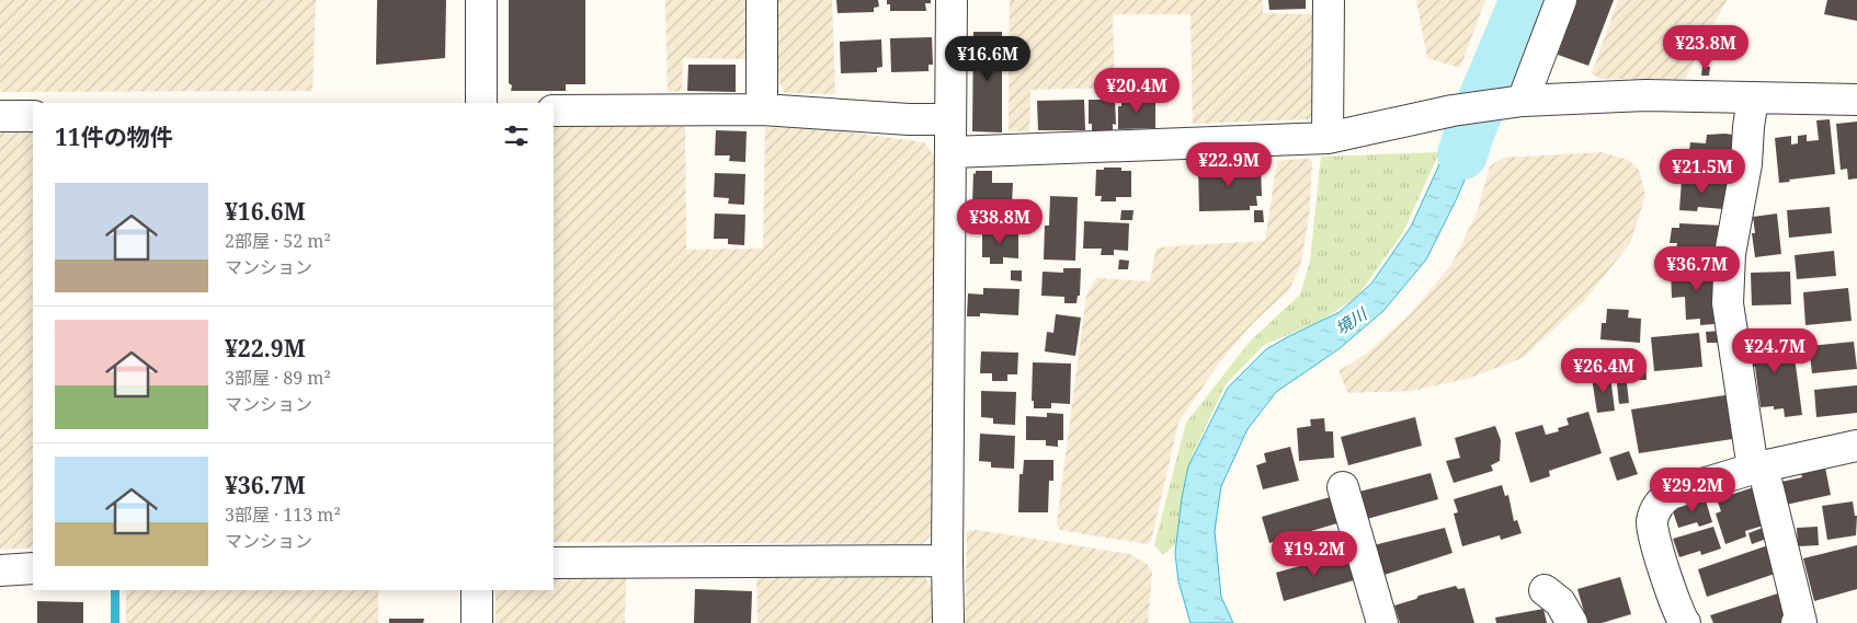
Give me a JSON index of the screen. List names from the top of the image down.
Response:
{
  "water": ["境川"],
  "page": {
    "price": [
      "¥23.8M",
      "¥16.6M",
      "¥20.4M",
      "¥22.9M",
      "¥21.5M",
      "¥38.8M",
      "¥36.7M",
      "¥24.7M",
      "¥26.4M",
      "¥29.2M",
      "¥19.2M"
    ],
    "heading": "11件の物件",
    "list": [
      {
        "name": "¥16.6M",
        "note": "2部屋 · 52 m² · マンション"
      },
      {
        "name": "¥22.9M",
        "note": "3部屋 · 89 m² · マンション"
      },
      {
        "name": "¥36.7M",
        "note": "3部屋 · 113 m² · マンション"
      }
    ]
  }
}
